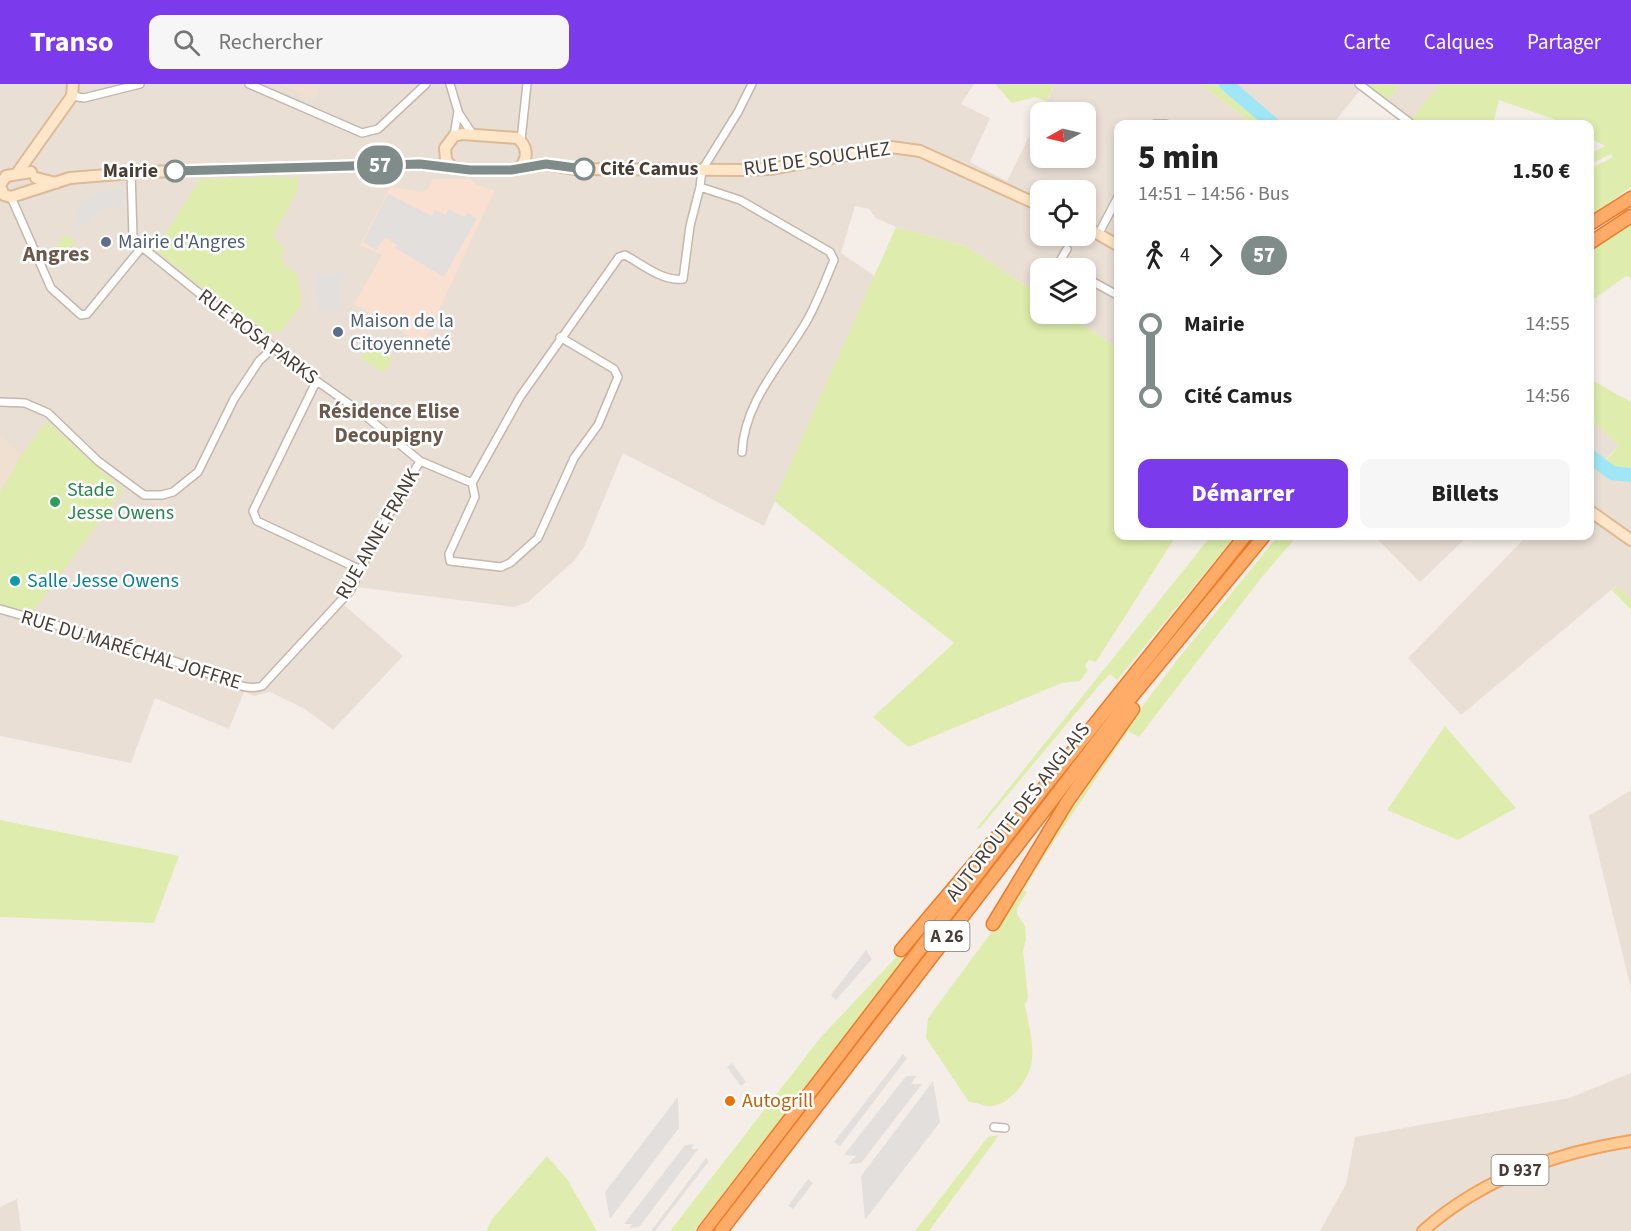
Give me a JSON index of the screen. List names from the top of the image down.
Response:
{
  "streets": {
    "highway": ["AUTOROUTE DES ANGLAIS", "A 26"],
    "main road": ["RUE DE SOUCHEZ", "D 937"],
    "street": ["RUE ROSA PARKS", "RUE ANNE FRANK", "RUE DU MARÉCHAL JOFFRE"]
  },
  "crossings": [
    ["RUE ROSA PARKS", "RUE ANNE FRANK"],
    ["RUE ANNE FRANK", "RUE DU MARÉCHAL JOFFRE"]
  ],
  "districts": ["Angres", "Résidence Elise Decoupigny"],
  "places": [
    "Cité Camus",
    "Mairie",
    "Mairie d'Angres",
    "Maison de la Citoyenneté",
    "Stade Jesse Owens",
    "Salle Jesse Owens",
    "Autogrill"
  ],
  "lines": ["bus line 57"],
  "north": "left",
  "page": {
    "header": "Transo",
    "search": "Rechercher",
    "nav": ["Carte", "Calques", "Partager"],
    "on_map": "57",
    "heading": ["5 min", "14:51 – 14:56 · Bus", "1.50 €"],
    "legs": ["4", "57"],
    "list": [
      {
        "name": "Mairie",
        "value": "14:55"
      },
      {
        "name": "Cité Camus",
        "value": "14:56"
      }
    ],
    "buttons": ["Démarrer", "Billets"]
  }
}
